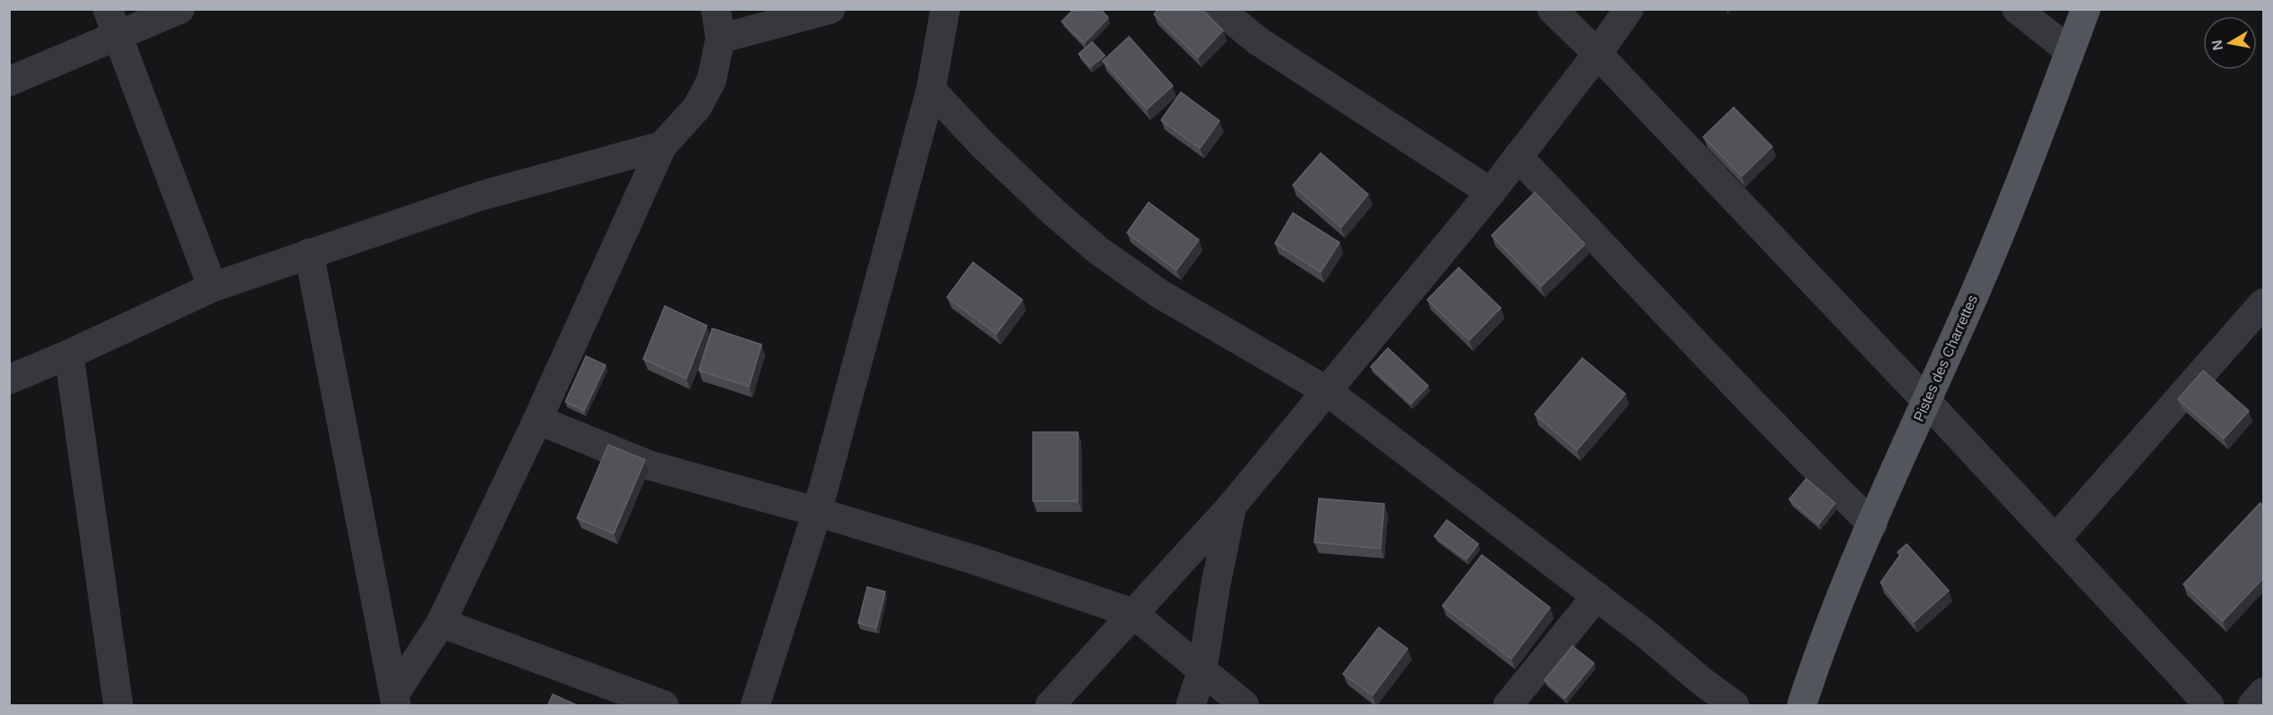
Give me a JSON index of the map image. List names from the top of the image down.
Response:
{
  "streets": {
    "main road": ["Pistes des Charrettes"]
  },
  "north": "left"
}
